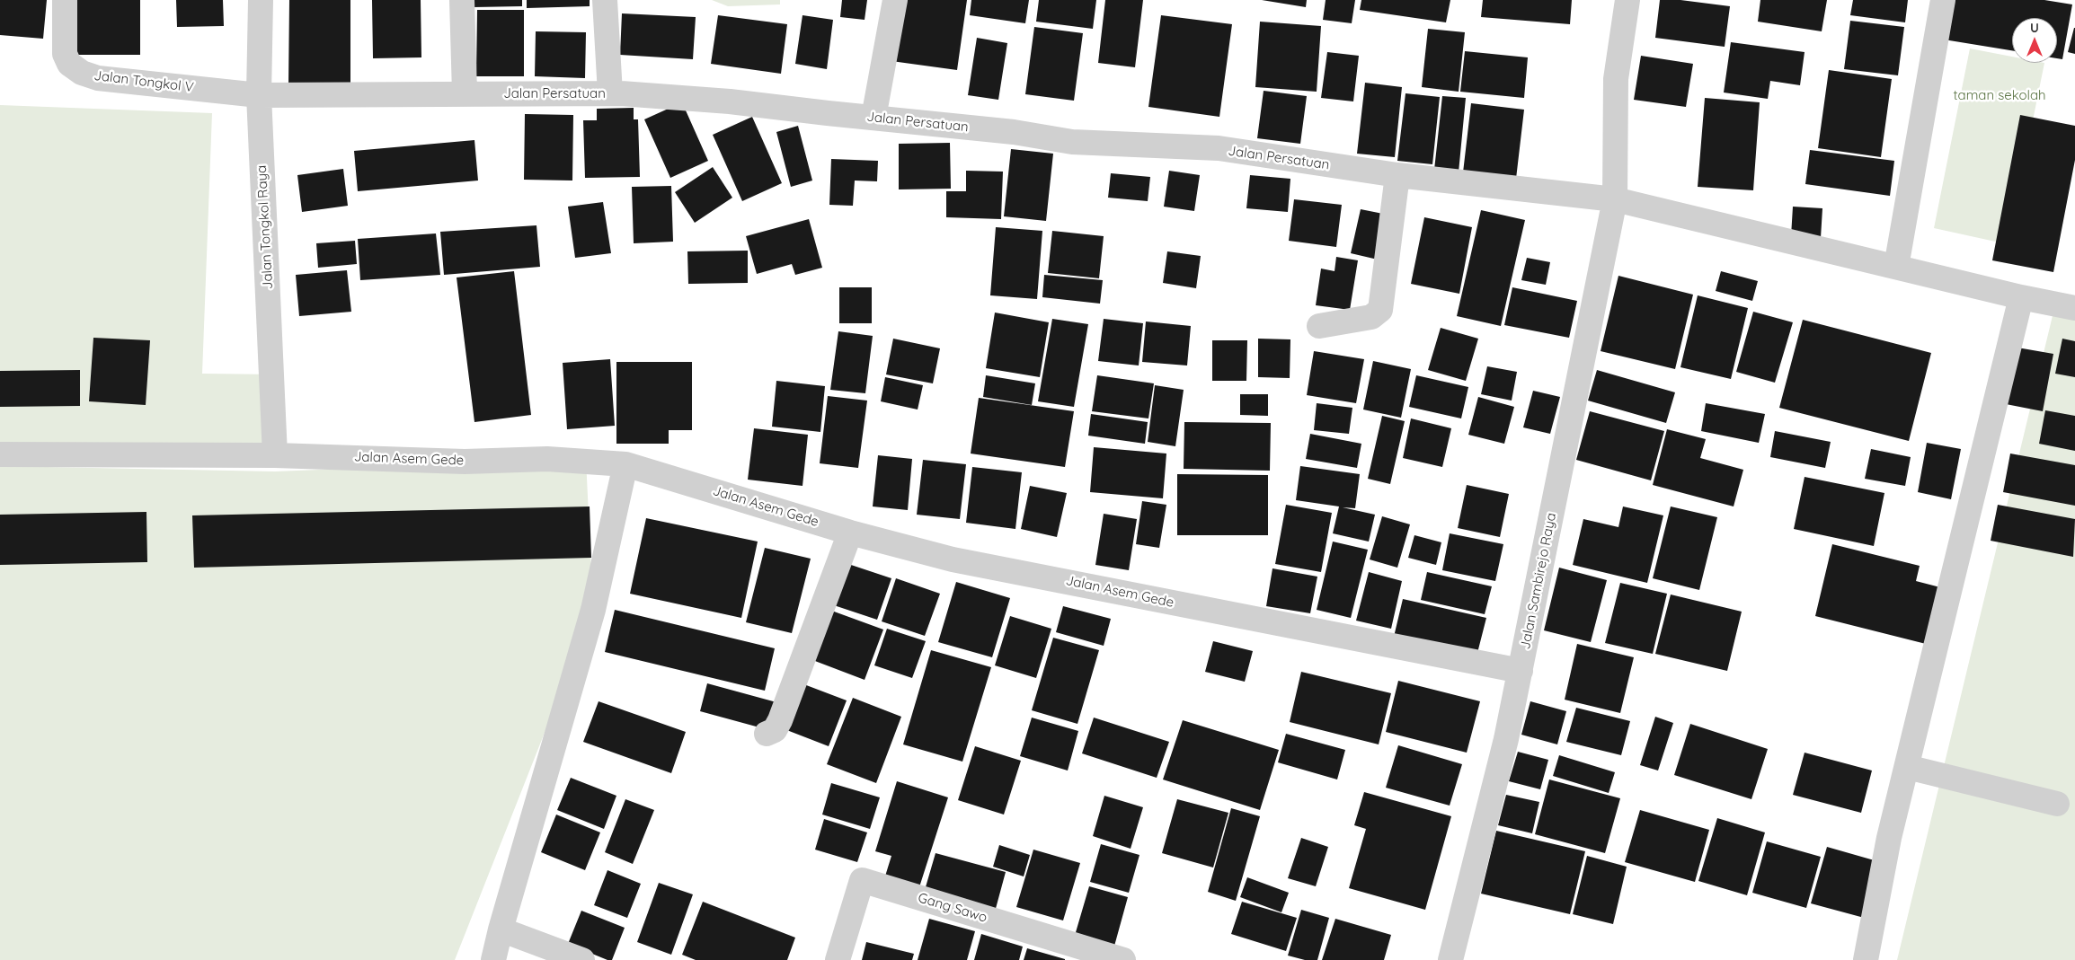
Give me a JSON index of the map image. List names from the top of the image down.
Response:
{
  "streets": {
    "street": [
      "Jalan Tongkol V",
      "Jalan Persatuan",
      "Jalan Tongkol Raya",
      "Jalan Asem Gede",
      "Jalan Sambirejo Raya",
      "Gang Sawo"
    ]
  },
  "crossings": [
    ["Jalan Tongkol V", "Jalan Persatuan"],
    ["Jalan Tongkol V", "Jalan Tongkol Raya"],
    ["Jalan Persatuan", "Jalan Tongkol Raya"],
    ["Jalan Persatuan", "Jalan Sambirejo Raya"],
    ["Jalan Tongkol Raya", "Jalan Asem Gede"],
    ["Jalan Asem Gede", "Jalan Sambirejo Raya"]
  ],
  "parks": ["taman sekolah"],
  "north": "top"
}
